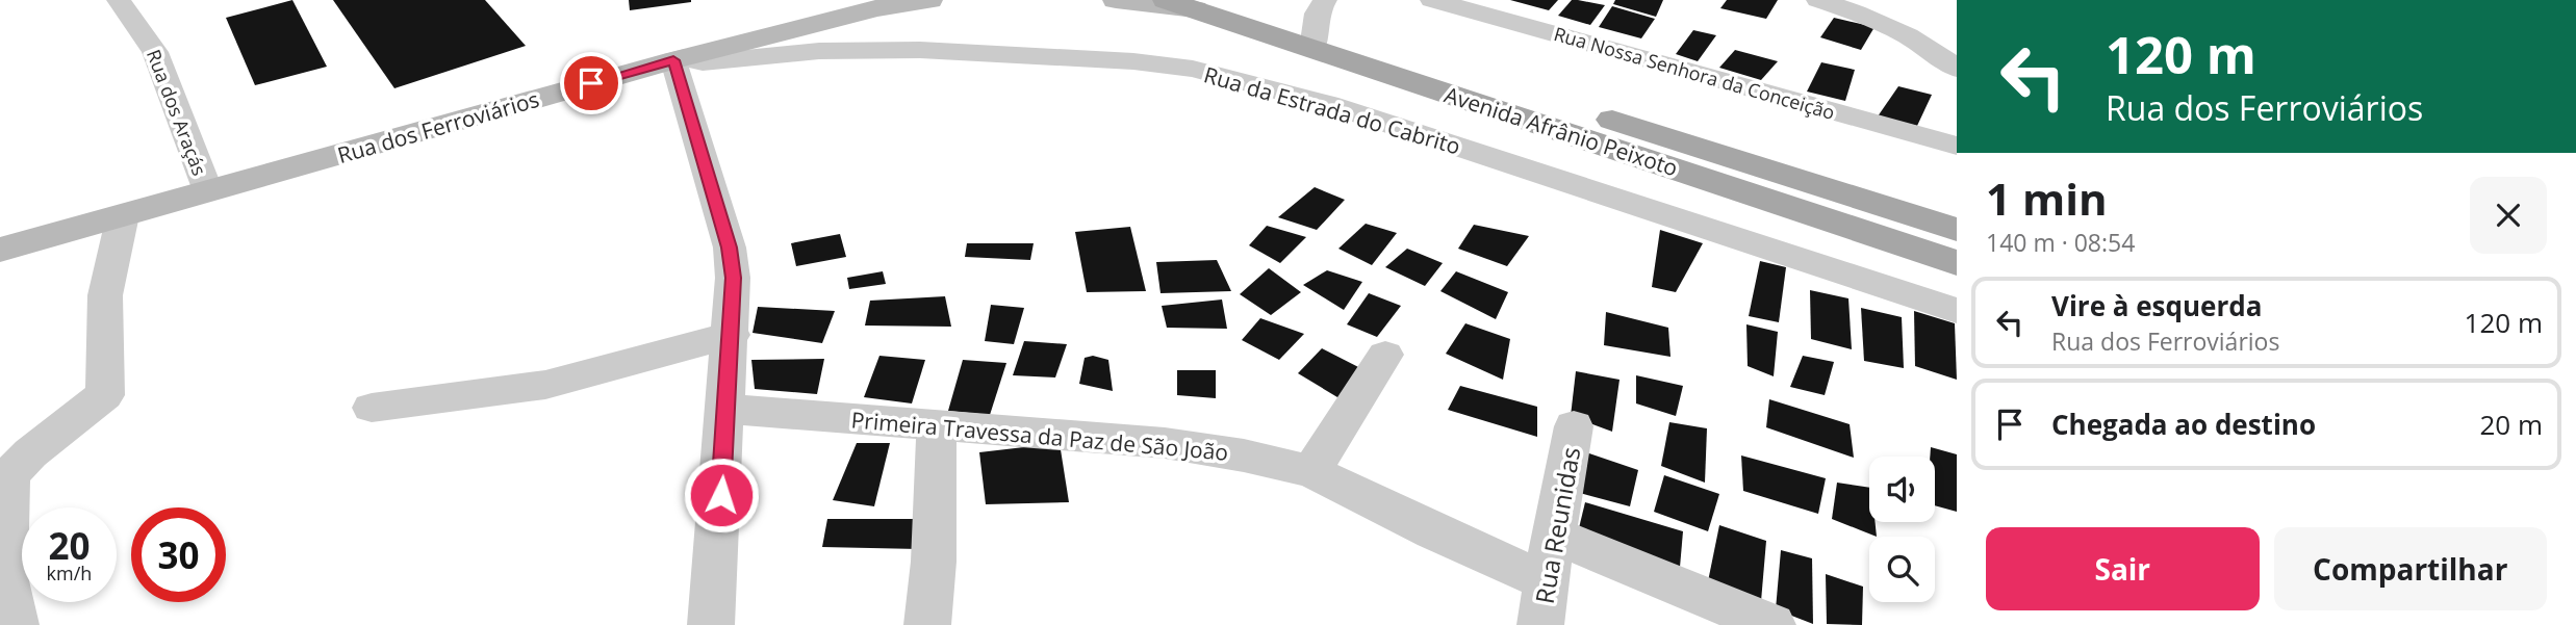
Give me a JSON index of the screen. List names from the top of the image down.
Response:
{
  "streets": {
    "main road": ["Rua dos Ferroviários", "Avenida Afrânio Peixoto"],
    "street": [
      "Rua Nossa Senhora da Conceição",
      "Rua da Estrada do Cabrito",
      "Rua dos Araçás",
      "Primeira Travessa da Paz de São João",
      "Rua Reunidas"
    ]
  },
  "crossings": [
    ["Rua da Estrada do Cabrito", "Rua dos Ferroviários"],
    ["Rua dos Araçás", "Rua dos Ferroviários"],
    ["Primeira Travessa da Paz de São João", "Rua Reunidas"]
  ],
  "page": {
    "turn": ["120 m", "Rua dos Ferroviários"],
    "heading": ["1 min", "140 m · 08:54"],
    "list": [
      {
        "name": "Vire à esquerda",
        "note": "Rua dos Ferroviários",
        "value": "120 m"
      },
      {
        "name": "Chegada ao destino",
        "value": "20 m"
      }
    ],
    "speed": "20 km/h",
    "limit": "30",
    "buttons": ["Sair", "Compartilhar"]
  }
}
